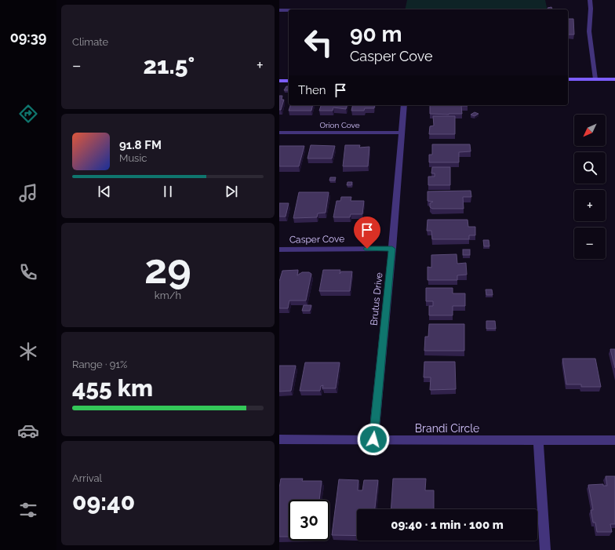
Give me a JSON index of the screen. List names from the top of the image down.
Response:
{
  "streets": {
    "street": [
      "Orion Cove",
      "Casper Cove",
      "Brutus Drive",
      "Brandi Circle"
    ]
  },
  "crossings": [
    ["Orion Cove", "Brutus Drive"],
    ["Casper Cove", "Brutus Drive"],
    ["Brutus Drive", "Brandi Circle"]
  ],
  "north": "bottom left",
  "page": {
    "tabs": "09:39",
    "tile": [
      "Climate",
      ["29", "km/h"],
      ["Range · 91%", "455 km"],
      ["Arrival", "09:40"]
    ],
    "turn": ["90 m", "Casper Cove"],
    "heat": ["−", "21.5°", "+"],
    "then": "Then",
    "map_buttons": ["+", "−"],
    "song": ["91.8 FM", "Music"],
    "limit": "30",
    "trip": "09:40 · 1 min · 100 m"
  }
}
